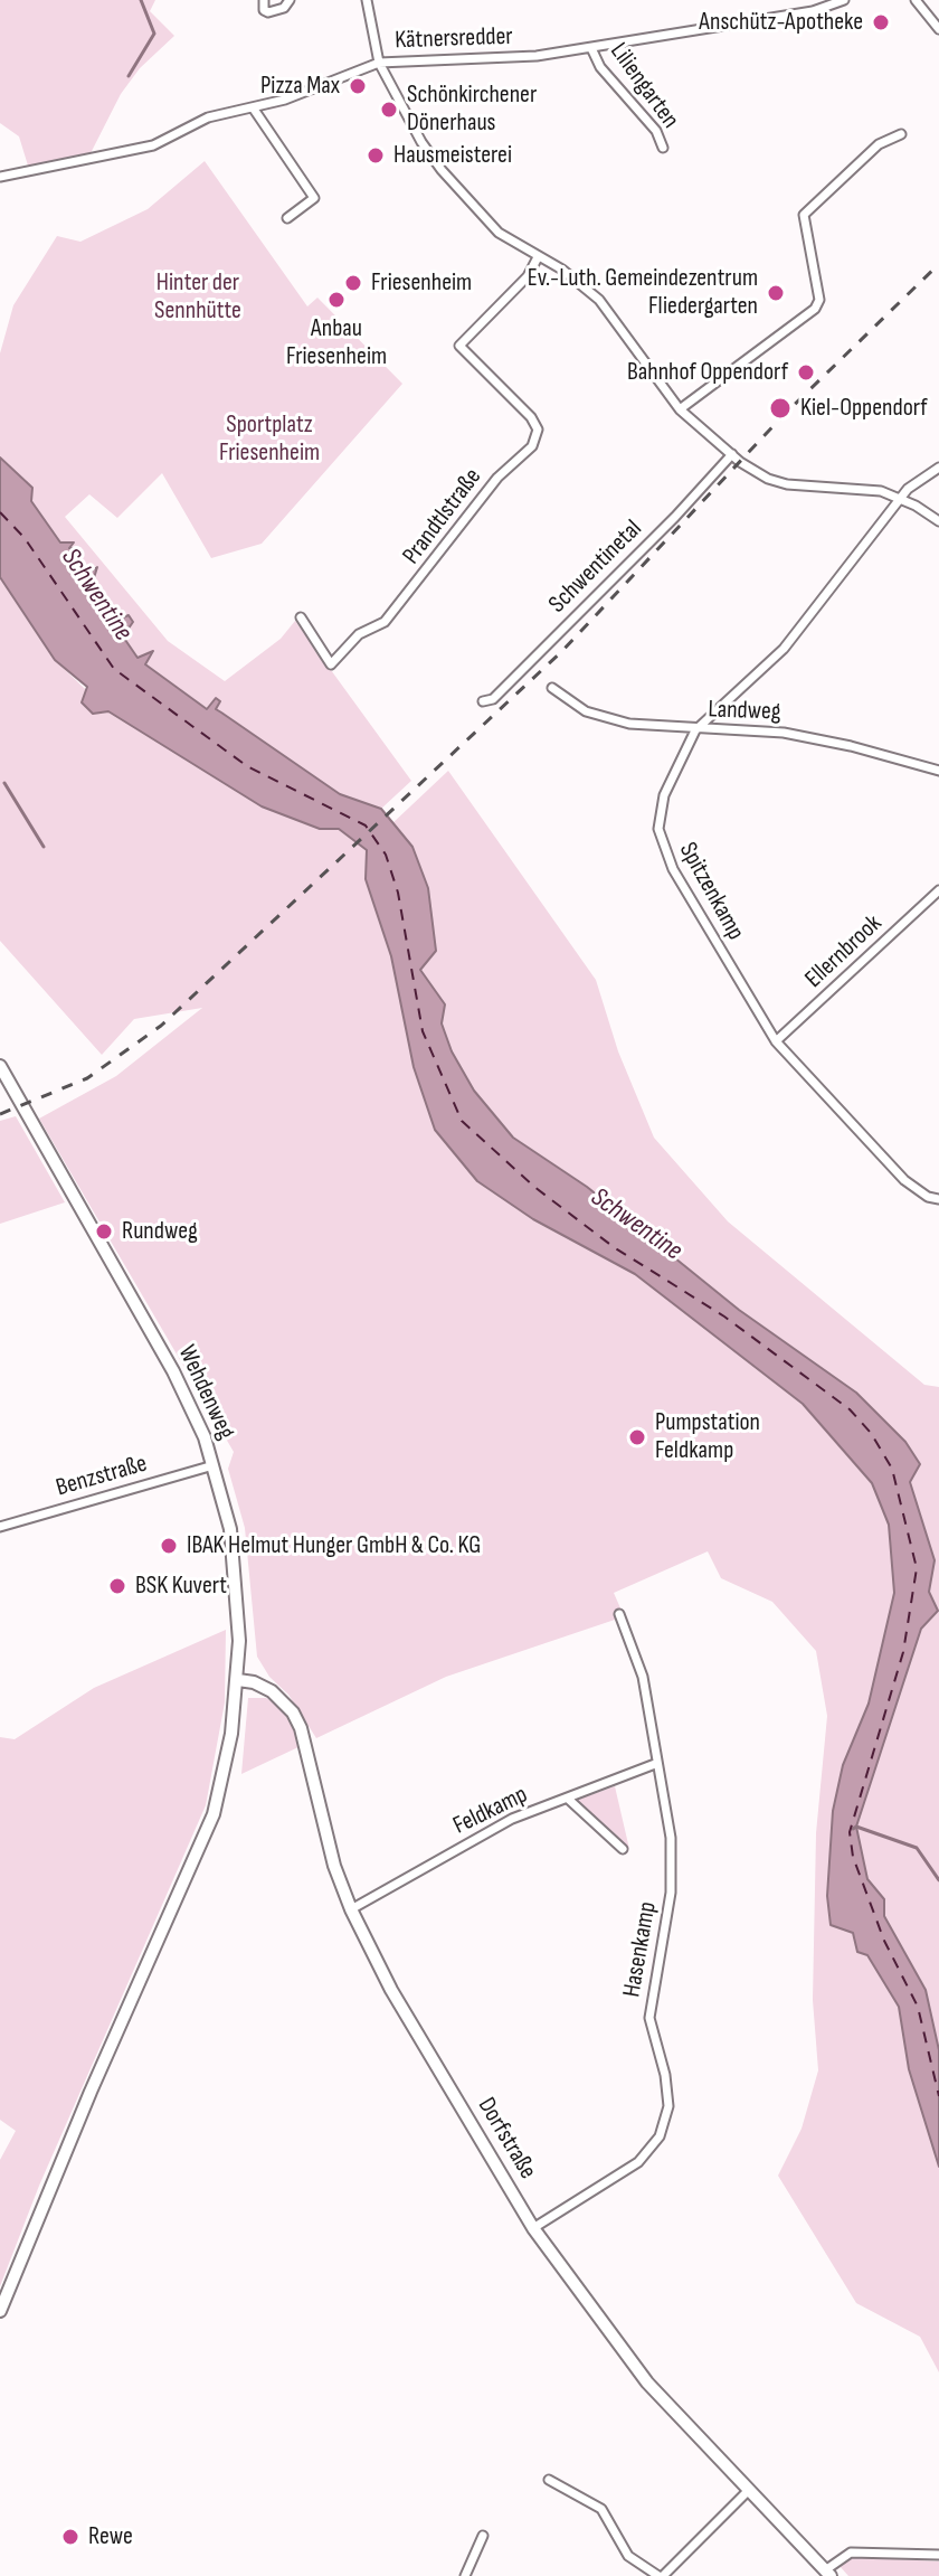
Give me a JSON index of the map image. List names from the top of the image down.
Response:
{
  "streets": {
    "main road": ["Wehdenweg", "Dorfstraße"],
    "street": [
      "Kätnersredder",
      "Liliengarten",
      "Prandtlstraße",
      "Schwentinetal",
      "Landweg",
      "Spitzenkamp",
      "Ellernbrook",
      "Benzstraße",
      "Feldkamp",
      "Hasenkamp"
    ]
  },
  "crossings": [
    ["Kätnersredder", "Liliengarten"],
    ["Landweg", "Spitzenkamp"],
    ["Spitzenkamp", "Ellernbrook"],
    ["Wehdenweg", "Benzstraße"],
    ["Wehdenweg", "Dorfstraße"],
    ["Feldkamp", "Hasenkamp"],
    ["Feldkamp", "Dorfstraße"],
    ["Hasenkamp", "Dorfstraße"]
  ],
  "water": ["Schwentine"],
  "parks": ["Hinter der Sennhütte", "Sportplatz Friesenheim"],
  "places": [
    "Anschütz-Apotheke",
    "Pizza Max",
    "Schönkirchener Dönerhaus",
    "Hausmeisterei",
    "Friesenheim",
    "Ev.-Luth. Gemeindezentrum Fliedergarten",
    "Anbau Friesenheim",
    "Bahnhof Oppendorf",
    "Kiel-Oppendorf",
    "Rundweg",
    "Pumpstation Feldkamp",
    "IBAK Helmut Hunger GmbH & Co. KG",
    "BSK Kuvert",
    "Rewe"
  ]
}
